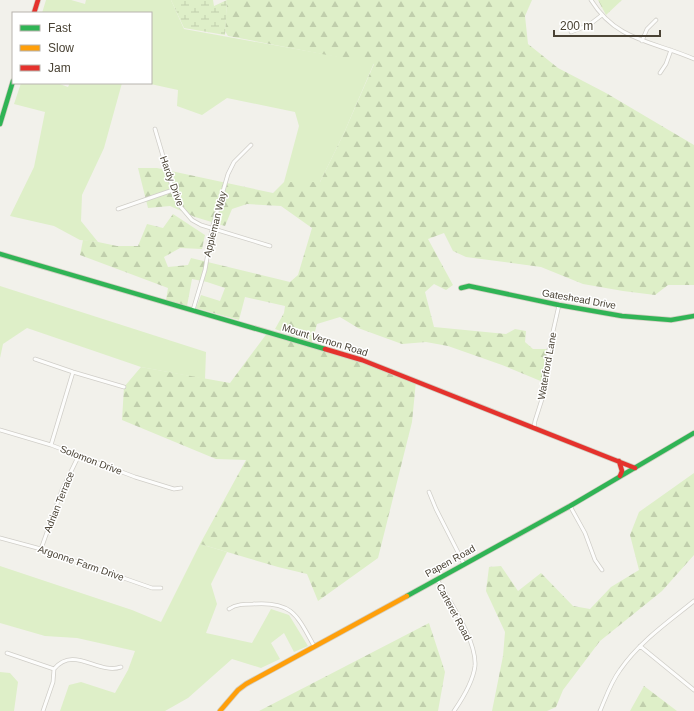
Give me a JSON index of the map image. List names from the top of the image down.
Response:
{
  "streets": {
    "street": [
      "Hardy Drive",
      "Appleman Way",
      "Gateshead Drive",
      "Mount Vernon Road",
      "Waterford Lane",
      "Solomon Drive",
      "Adrian Terrace",
      "Papen Road",
      "Argonne Farm Drive",
      "Carteret Road"
    ]
  },
  "crossings": [
    ["Hardy Drive", "Appleman Way"],
    ["Appleman Way", "Mount Vernon Road"],
    ["Gateshead Drive", "Waterford Lane"],
    ["Mount Vernon Road", "Waterford Lane"],
    ["Mount Vernon Road", "Papen Road"],
    ["Solomon Drive", "Adrian Terrace"],
    ["Adrian Terrace", "Argonne Farm Drive"],
    ["Papen Road", "Carteret Road"]
  ],
  "legend": ["Fast", "Slow", "Jam"],
  "scale_bar": "200 m"
}
